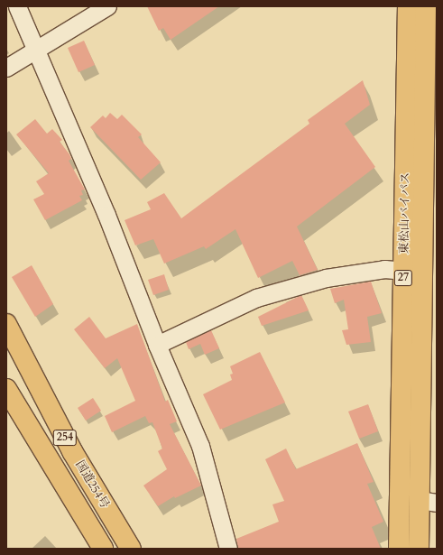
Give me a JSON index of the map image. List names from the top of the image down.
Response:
{
  "streets": {
    "main road": [
      "東松山バイパス",
      "27",
      "254",
      "国道254号"
    ]
  }
}
